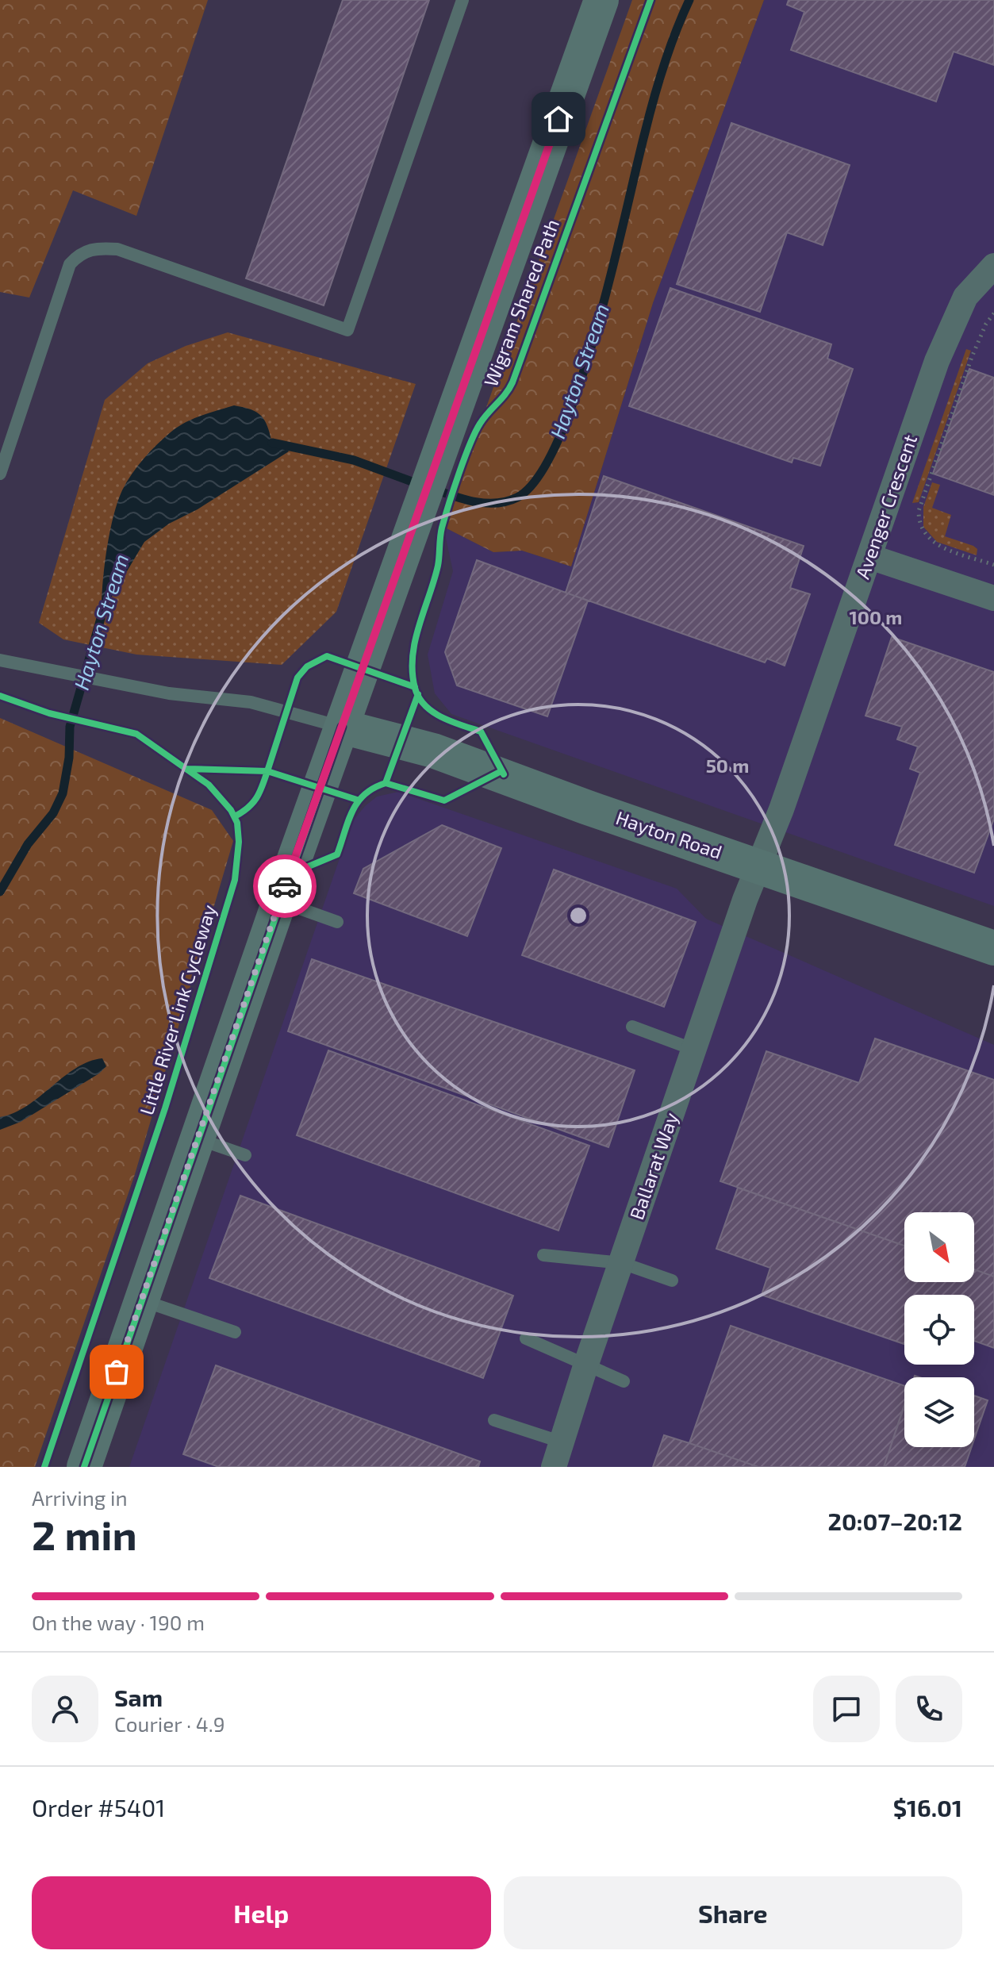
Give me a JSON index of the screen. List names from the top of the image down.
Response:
{
  "streets": {
    "main road": ["Hayton Road"],
    "street": ["Avenger Crescent", "Ballarat Way"],
    "cycle path": ["Wigram Shared Path", "Little River Link Cycleway"]
  },
  "crossings": [
    ["Avenger Crescent", "Hayton Road"],
    ["Avenger Crescent", "Ballarat Way"],
    ["Hayton Road", "Ballarat Way"]
  ],
  "water": ["Hayton Stream"],
  "north": "bottom right",
  "page": {
    "heading": ["2 min", "Arriving in", "20:07–20:12"],
    "panel": [
      "Sam",
      "Courier · 4.9",
      "Order #5401",
      "$16.01"
    ],
    "bar": "On the way · 190 m",
    "buttons": ["Help", "Share"]
  },
  "rings": ["100 m", "50 m"]
}
